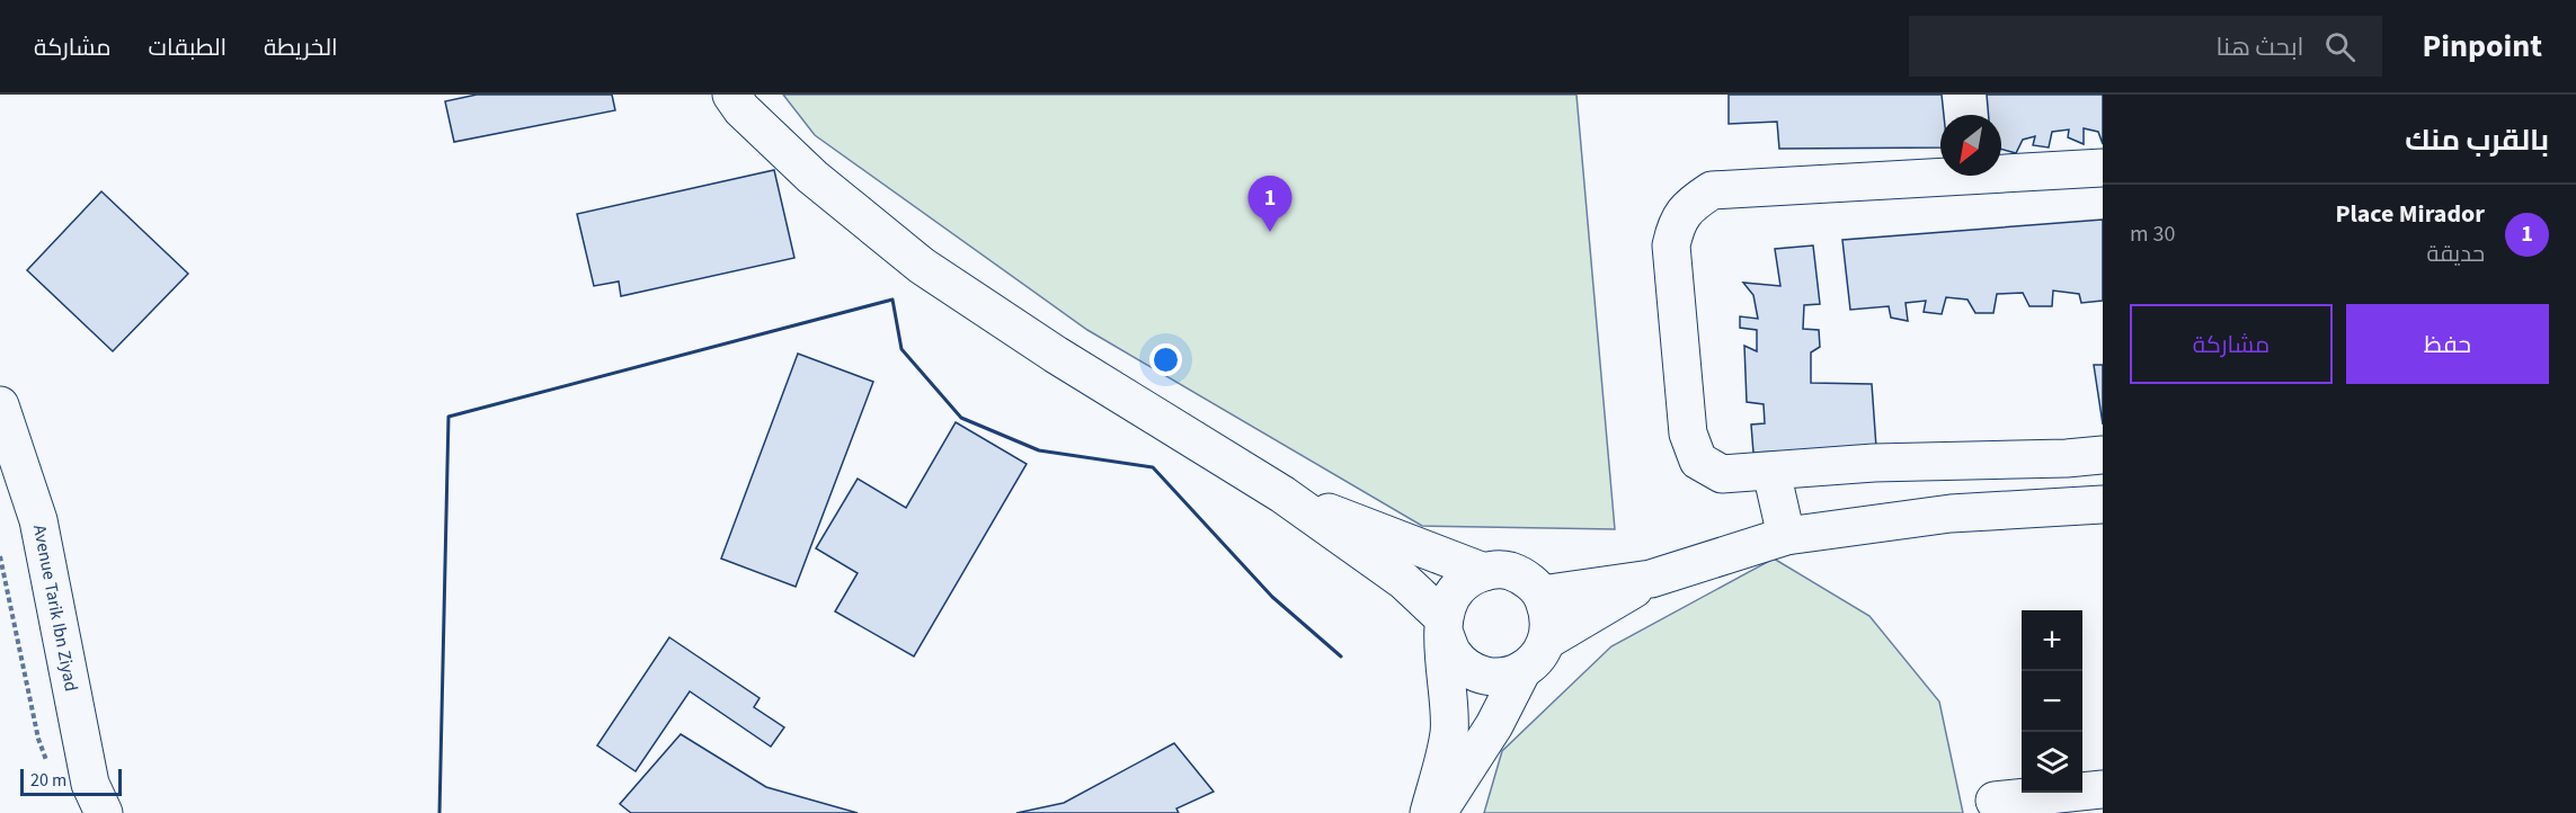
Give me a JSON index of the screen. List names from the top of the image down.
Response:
{
  "streets": {
    "street": ["Avenue Tarik Ibn Ziyad"]
  },
  "scale_bar": "20 m",
  "north": "bottom left",
  "page": {
    "header": "Pinpoint",
    "search": "ابحث هنا",
    "nav": ["الخريطة", "الطبقات", "مشاركة"],
    "heading": "بالقرب منك",
    "pins": "1",
    "list": [
      {
        "mark": "1",
        "name": "Place Mirador",
        "note": "حديقة",
        "value": "30 m"
      }
    ],
    "buttons": ["حفظ", "مشاركة"],
    "map_buttons": ["+", "−"],
    "scale": "20 m"
  }
}
